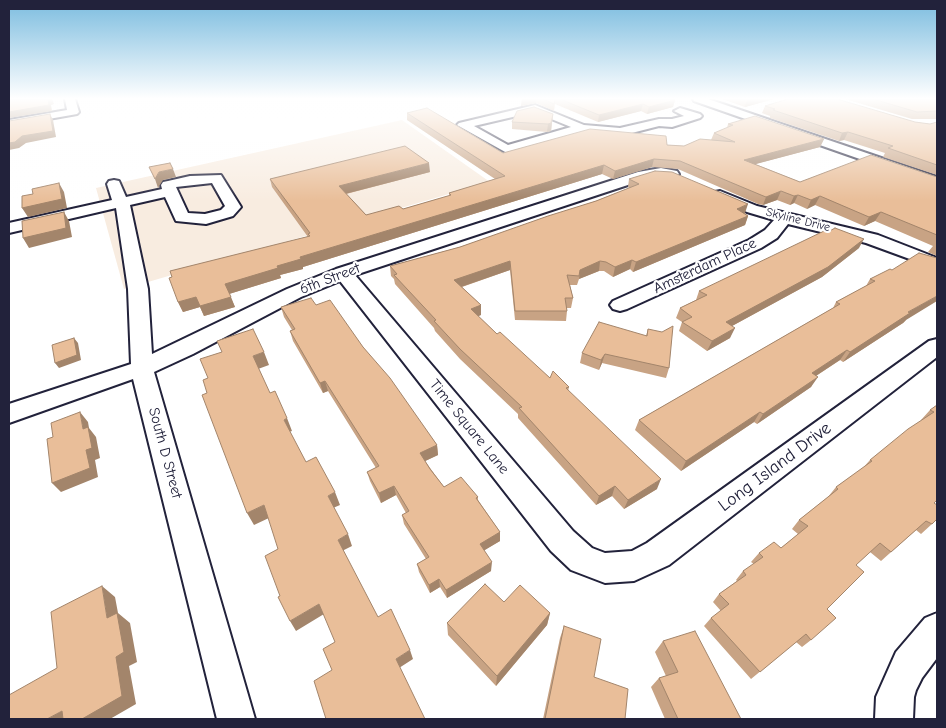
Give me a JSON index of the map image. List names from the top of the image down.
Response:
{
  "streets": {
    "street": [
      "Skyline Drive",
      "Amsterdam Place",
      "6th Street",
      "Time Square Lane",
      "South D Street",
      "Long Island Drive"
    ]
  },
  "crossings": [
    ["Skyline Drive", "Amsterdam Place"],
    ["6th Street", "Time Square Lane"],
    ["6th Street", "South D Street"],
    ["Time Square Lane", "Long Island Drive"]
  ]
}
